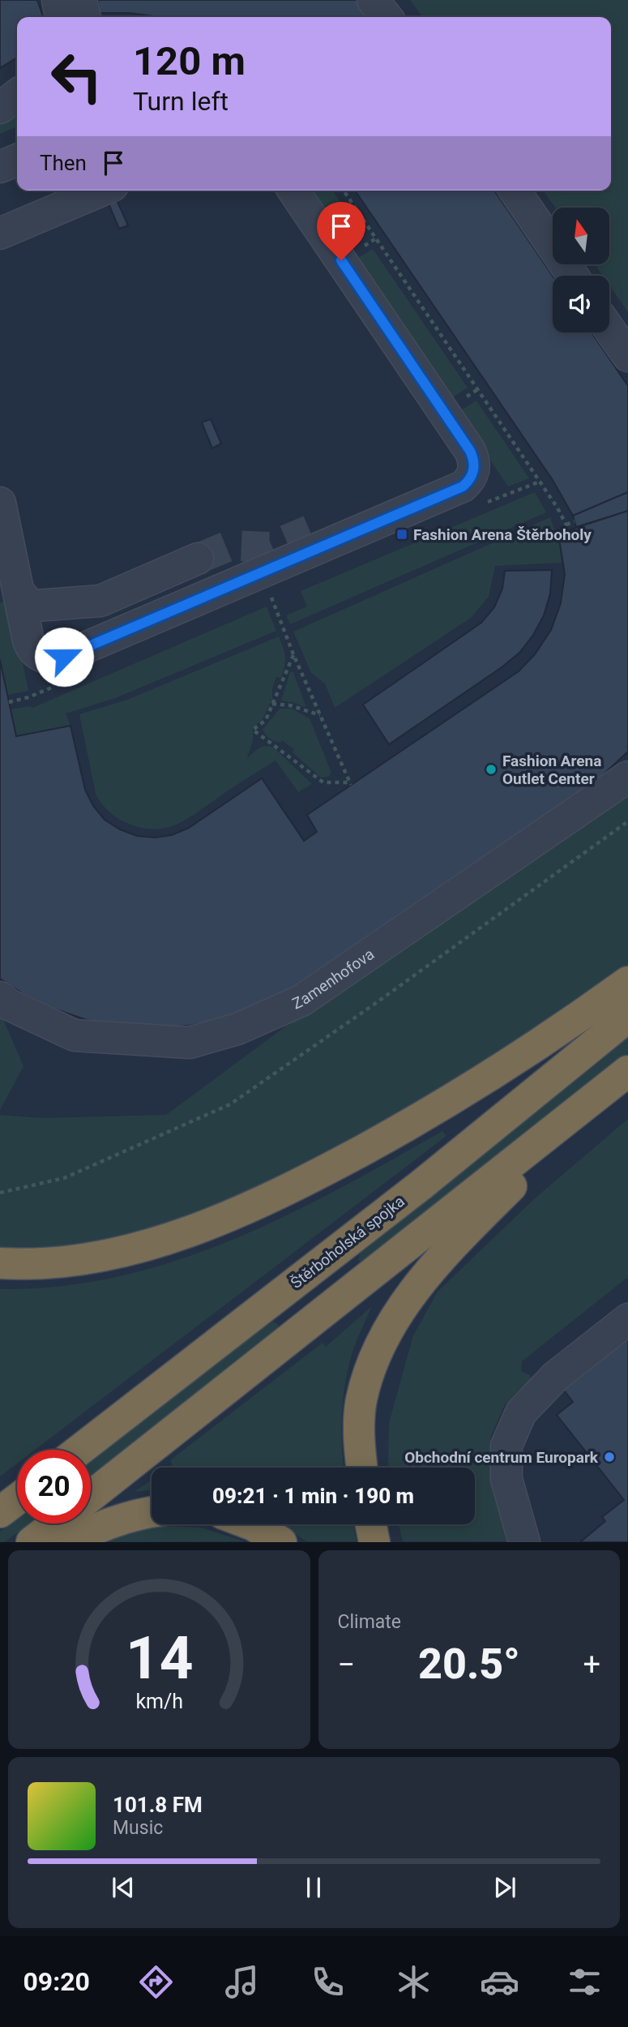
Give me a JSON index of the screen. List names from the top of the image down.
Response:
{
  "streets": {
    "highway": ["Štěrboholská spojka"],
    "lane": ["Zamenhofova"]
  },
  "places": {
    "transit": ["Fashion Arena Štěrboholy"],
    "other": ["Fashion Arena Outlet Center", "Obchodní centrum Europark"]
  },
  "north": "top",
  "page": {
    "turn": ["120 m", "Turn left"],
    "then": "Then",
    "limit": "20",
    "trip": "09:21 · 1 min · 190 m",
    "tile": "Climate",
    "heat": ["−", "20.5°", "+"],
    "song": ["101.8 FM", "Music"],
    "tabs": "09:20",
    "gauge": ["14", "km/h"]
  }
}
